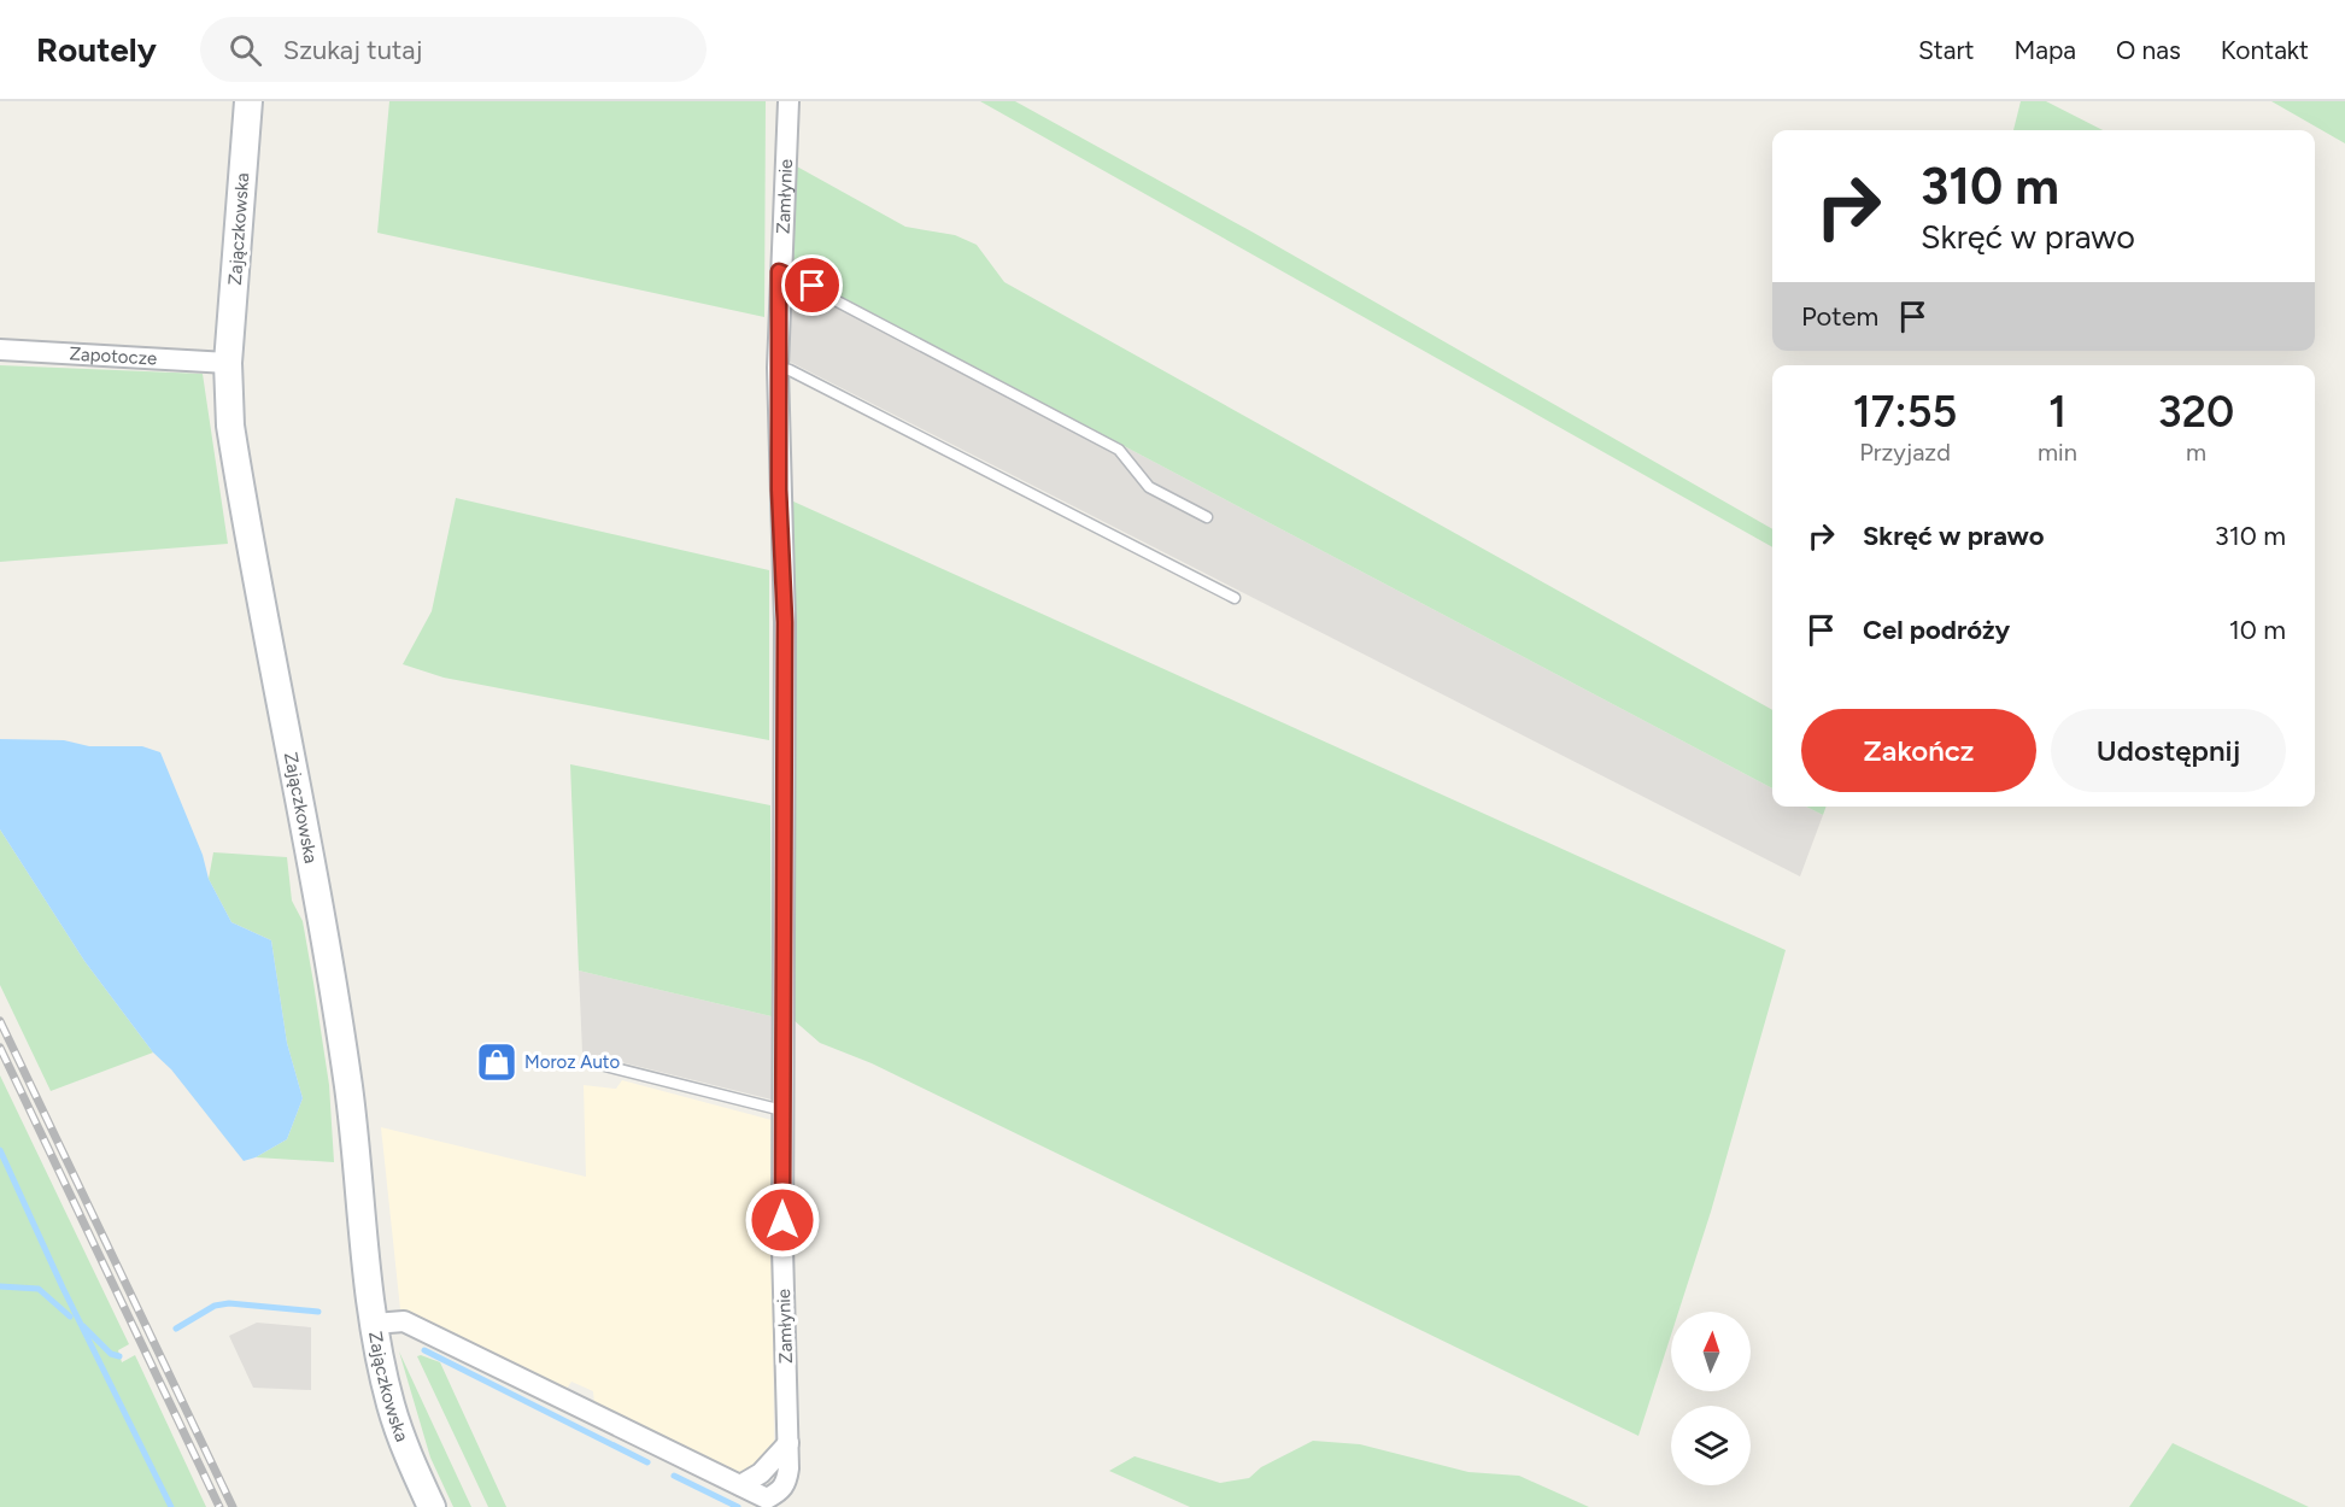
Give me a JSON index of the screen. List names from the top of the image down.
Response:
{
  "streets": {
    "main road": ["Zajączkowska"],
    "street": ["Zamłynie", "Zapotocze"]
  },
  "crossings": [
    ["Zajączkowska", "Zapotocze"]
  ],
  "places": {
    "shop": ["Moroz Auto"]
  },
  "north": "top",
  "page": {
    "header": "Routely",
    "search": "Szukaj tutaj",
    "nav": [
      "Start",
      "Mapa",
      "O nas",
      "Kontakt"
    ],
    "turn": ["310 m", "Skręć w prawo"],
    "then": "Potem",
    "eta": [
      "17:55",
      "Przyjazd",
      "1",
      "min",
      "320",
      "m"
    ],
    "list": [
      {
        "name": "Skręć w prawo",
        "value": "310 m"
      },
      {
        "name": "Cel podróży",
        "value": "10 m"
      }
    ],
    "buttons": ["Zakończ", "Udostępnij"]
  }
}
